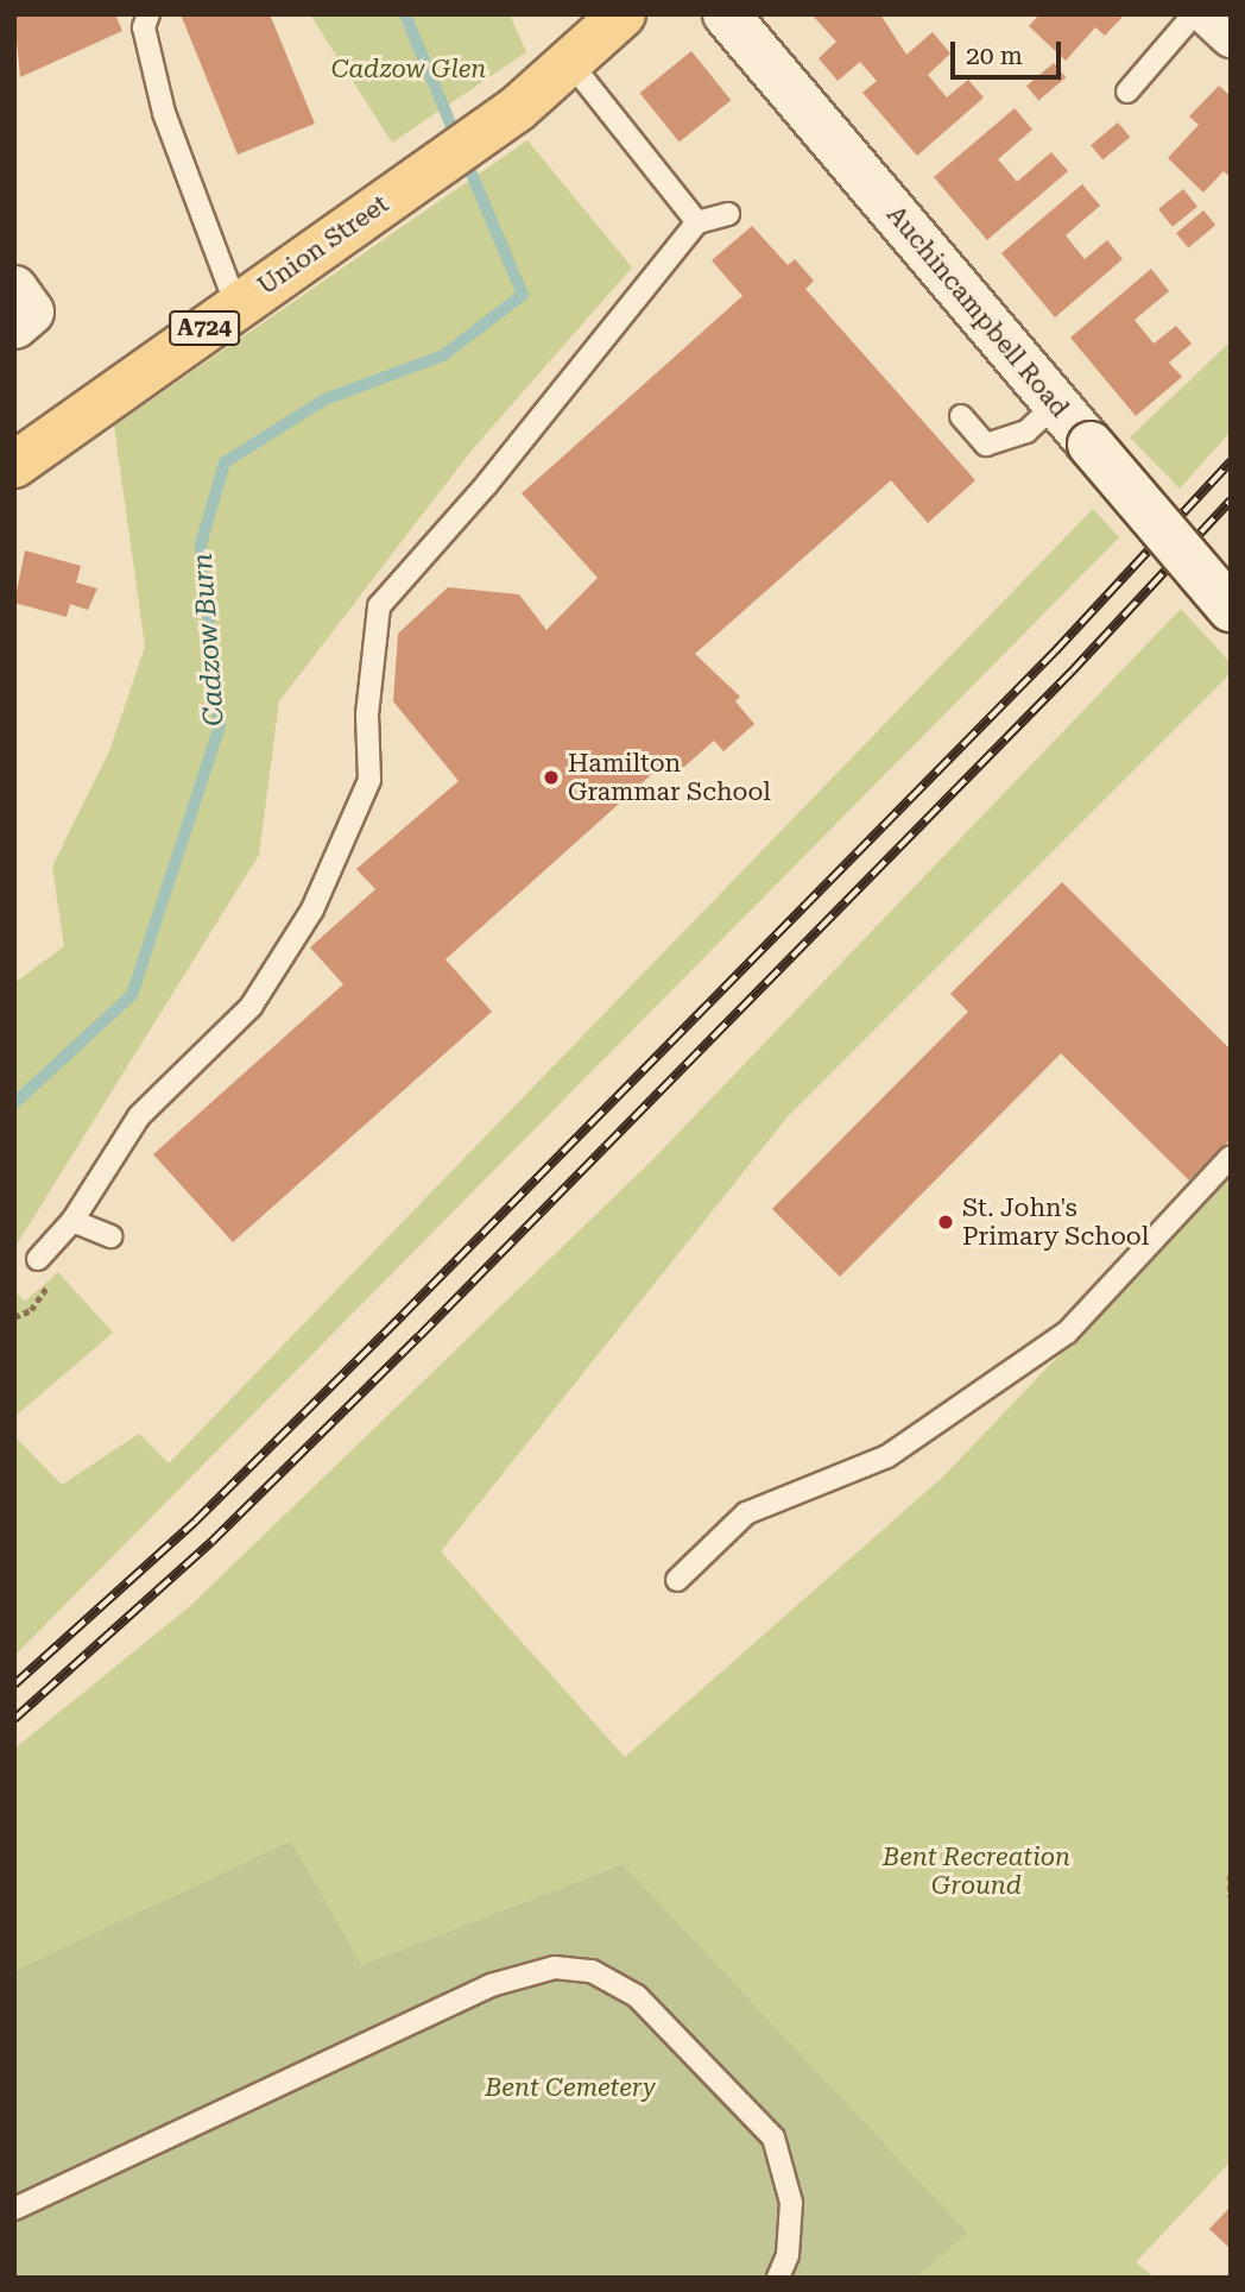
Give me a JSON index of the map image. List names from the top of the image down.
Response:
{
  "streets": {
    "main road": ["Union Street", "A724"],
    "street": ["Auchincampbell Road"]
  },
  "water": ["Cadzow Burn"],
  "parks": ["Cadzow Glen", "Bent Recreation Ground", "Bent Cemetery"],
  "places": ["Hamilton Grammar School", "St. John's Primary School"],
  "scale_bar": "20 m"
}
